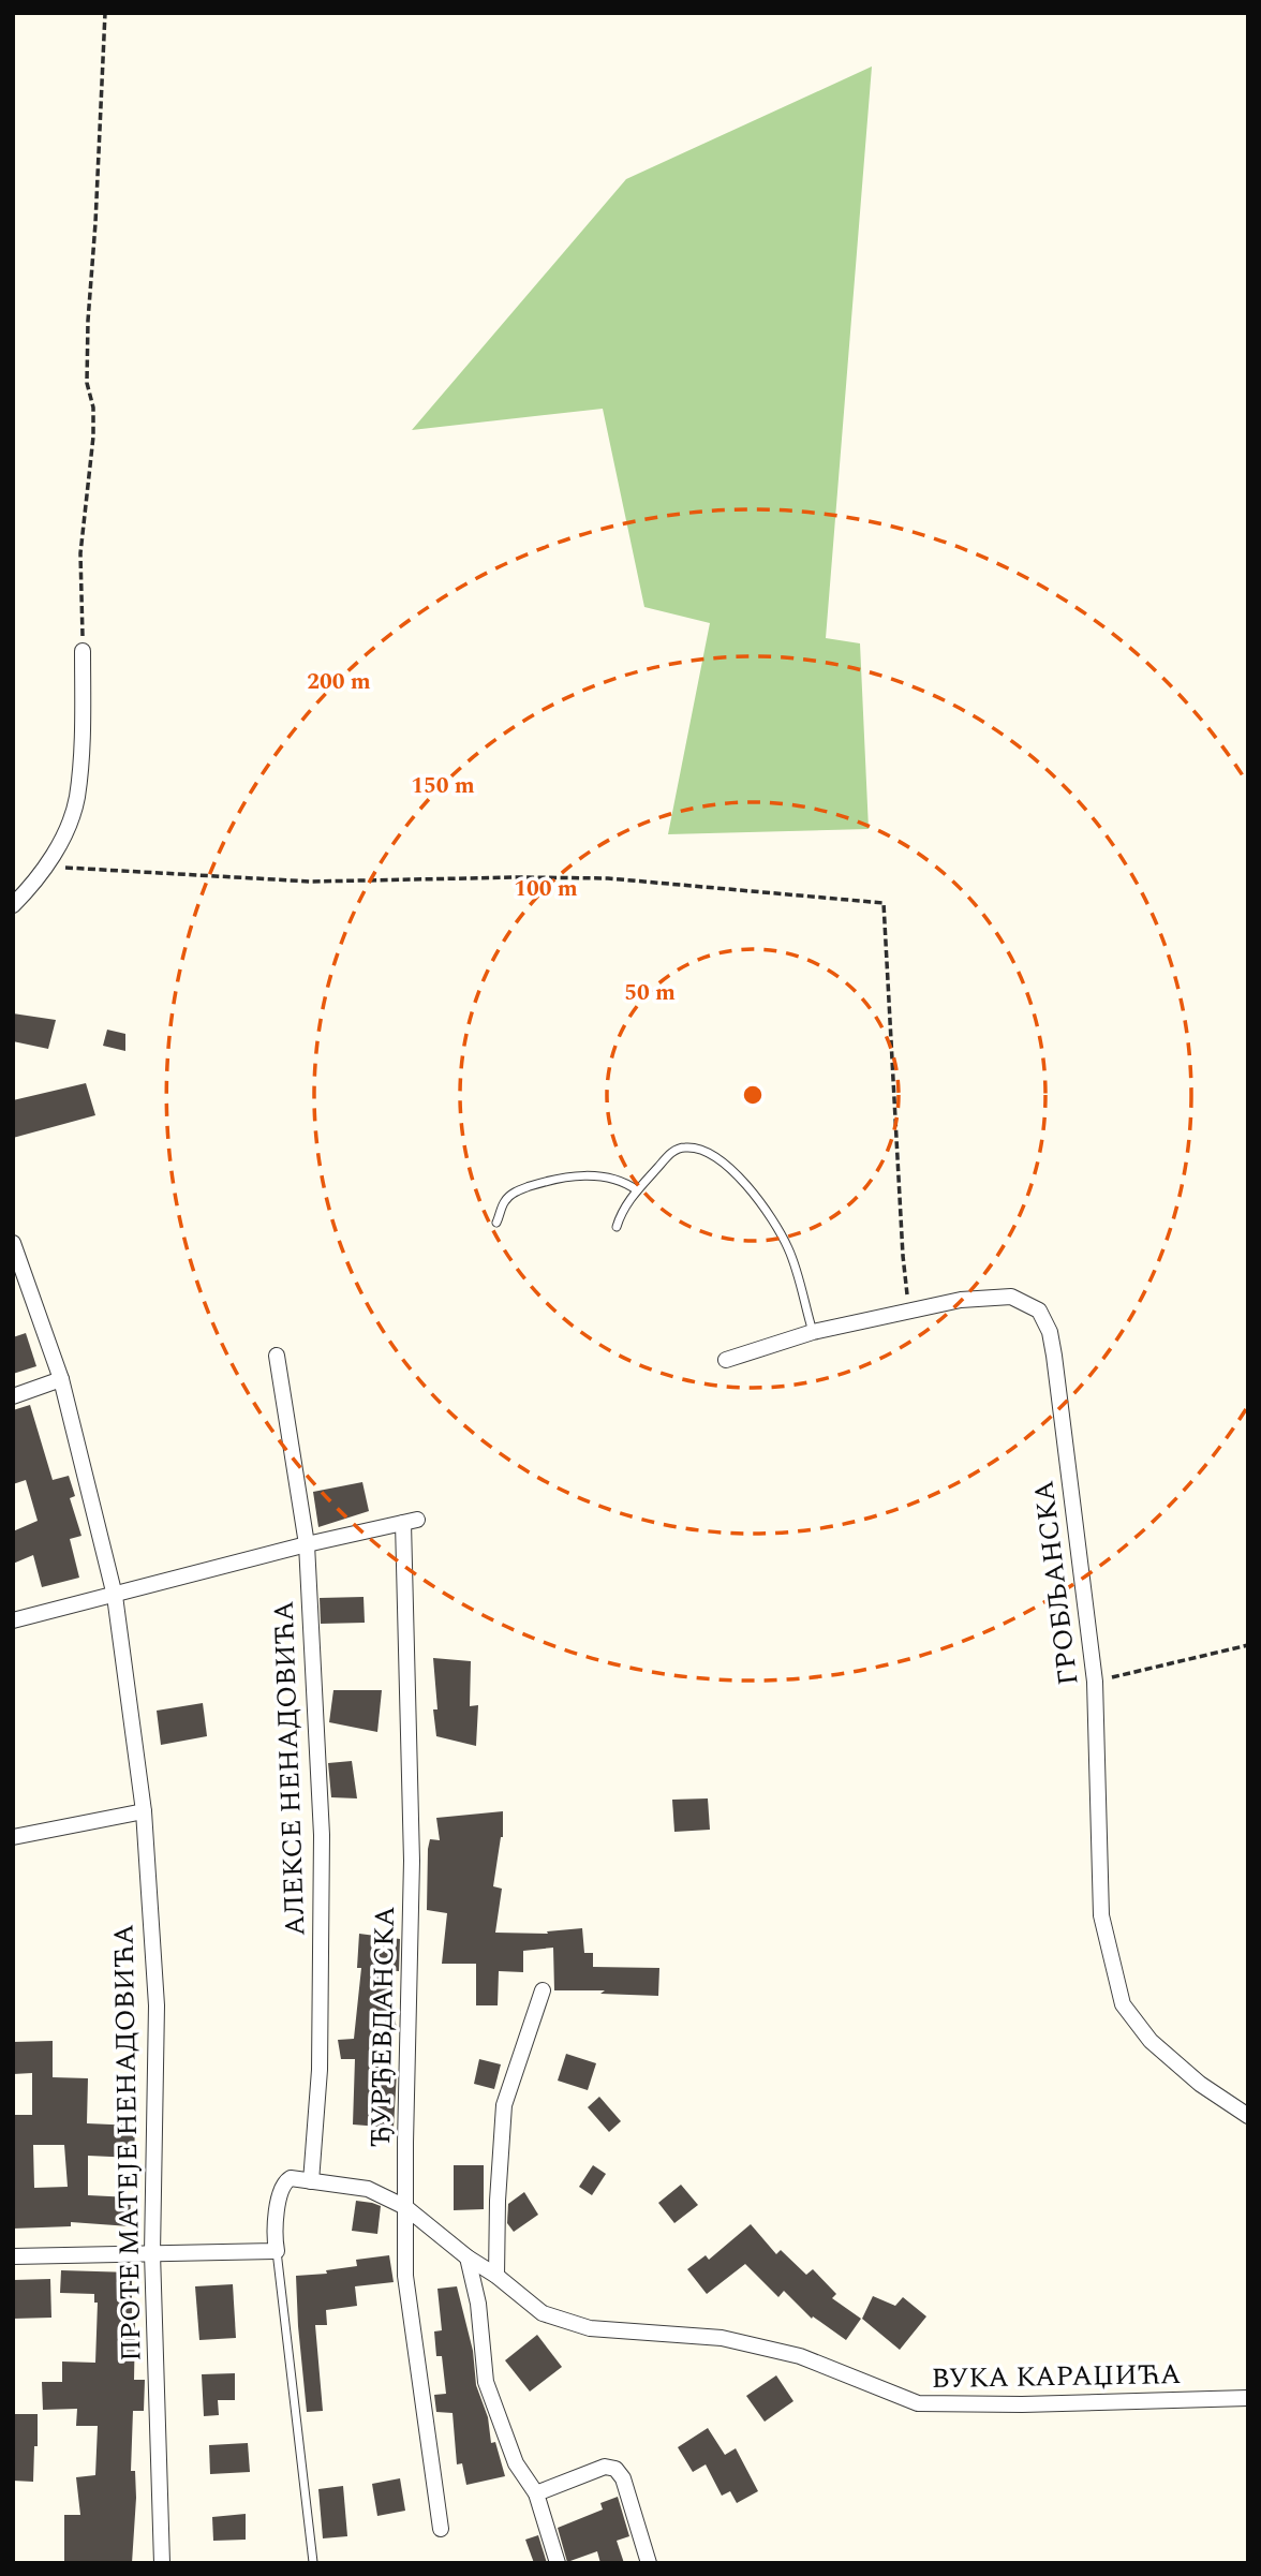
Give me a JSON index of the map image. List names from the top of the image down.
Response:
{
  "streets": {
    "street": [
      "ГРОБЉАНСКА",
      "АЛЕКСЕ НЕНАДОВИЋА",
      "ЂУРЂЕВДАНСКА",
      "ПРОТЕ МАТЕЈЕ НЕНАДОВИЋА",
      "ВУКА КАРАЏИЋА"
    ]
  },
  "crossings": [
    ["АЛЕКСЕ НЕНАДОВИЋА", "ЂУРЂЕВДАНСКА"],
    ["АЛЕКСЕ НЕНАДОВИЋА", "ВУКА КАРАЏИЋА"],
    ["ЂУРЂЕВДАНСКА", "ВУКА КАРАЏИЋА"]
  ],
  "rings": [
    "200 m",
    "150 m",
    "100 m",
    "50 m"
  ]
}
